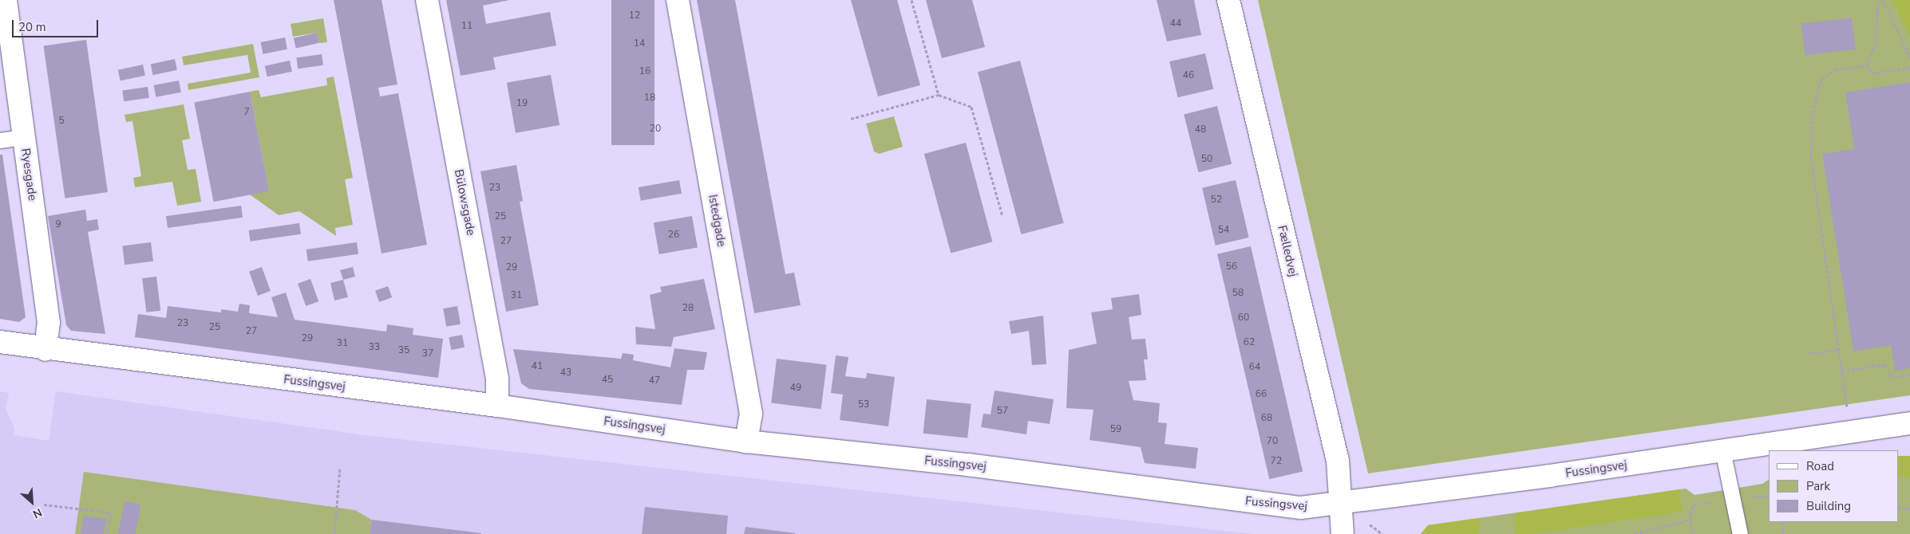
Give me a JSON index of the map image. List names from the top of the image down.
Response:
{
  "streets": {
    "street": [
      "Ryesgade",
      "Bülowsgade",
      "Istedgade",
      "Fælledvej",
      "Fussingsvej"
    ]
  },
  "crossings": [
    ["Ryesgade", "Fussingsvej"],
    ["Bülowsgade", "Fussingsvej"],
    ["Istedgade", "Fussingsvej"],
    ["Fælledvej", "Fussingsvej"]
  ],
  "house_numbers": [
    "12",
    "44",
    "11",
    "14",
    "16",
    "46",
    "18",
    "19",
    "7",
    "5",
    "20",
    "48",
    "50",
    "23",
    "52",
    "25",
    "9",
    "54",
    "26",
    "27",
    "56",
    "29",
    "58",
    "31",
    "28",
    "60",
    "23",
    "25",
    "27",
    "29",
    "62",
    "31",
    "33",
    "35",
    "37",
    "41",
    "64",
    "43",
    "45",
    "47",
    "49",
    "66",
    "53",
    "57",
    "68",
    "59",
    "70",
    "72"
  ],
  "legend": ["Road", "Park", "Building"],
  "scale_bar": "20 m",
  "north": "bottom right"
}
